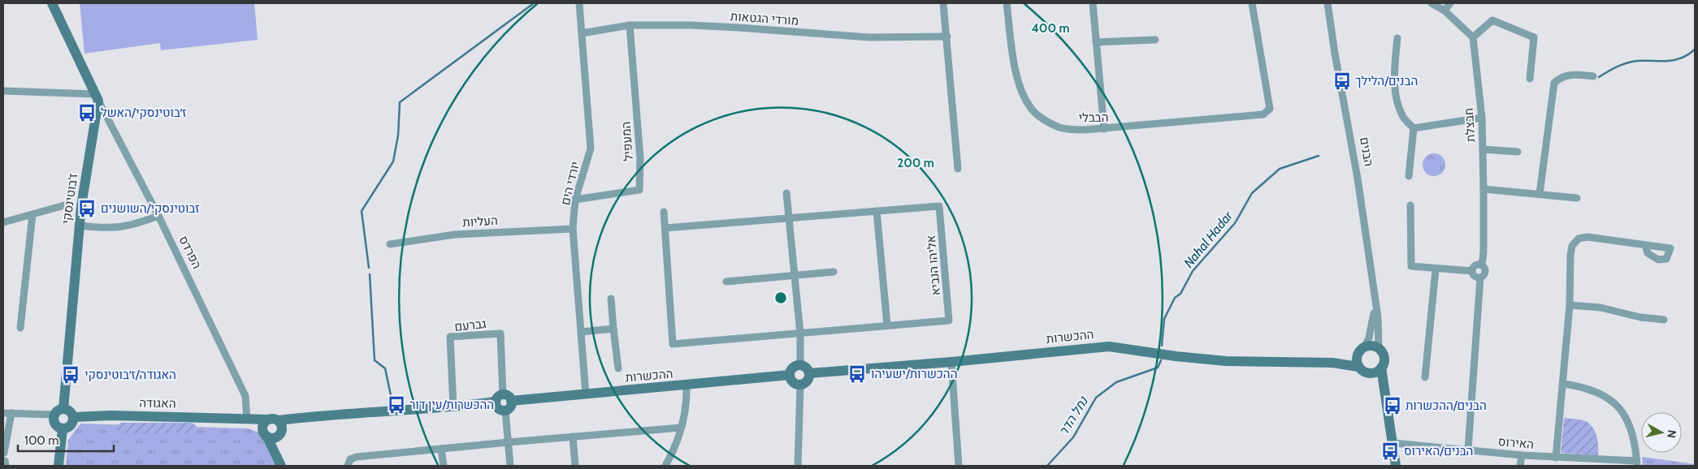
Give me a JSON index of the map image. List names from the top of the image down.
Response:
{
  "streets": {
    "street": [
      "מורדי הגטאות",
      "הבבלי",
      "חבצלת",
      "המעפיל",
      "הבנים",
      "יורדי הים",
      "ז'בוטינסקי",
      "העליות",
      "הפרדס",
      "אליהו הנביא",
      "גברעם",
      "ההכשרות",
      "האגודה",
      "האירוס"
    ]
  },
  "crossings": [
    ["מורדי הגטאות", "המעפיל"],
    ["מורדי הגטאות", "יורדי הים"],
    ["המעפיל", "יורדי הים"],
    ["הבנים", "ההכשרות"],
    ["יורדי הים", "העליות"],
    ["יורדי הים", "ההכשרות"],
    ["ז'בוטינסקי", "הפרדס"],
    ["ז'בוטינסקי", "האגודה"],
    ["הפרדס", "האגודה"],
    ["גברעם", "ההכשרות"],
    ["ההכשרות", "האגודה"]
  ],
  "water": ["Nahal Hadar", "נחל הדר"],
  "places": {
    "bus stop": [
      "הבנים/הלילך",
      "ז׳בוטינסקי/האשל",
      "זבוטינסקי/השושנים",
      "ההכשרות/ישעיהו",
      "האגודה/ז׳בוטינסקי",
      "ההכשרות/עין דור",
      "הבנים/ההכשרות",
      "הבנים/האירוס"
    ]
  },
  "scale_bar": "100 m",
  "north": "right",
  "rings": ["400 m", "200 m"]
}
